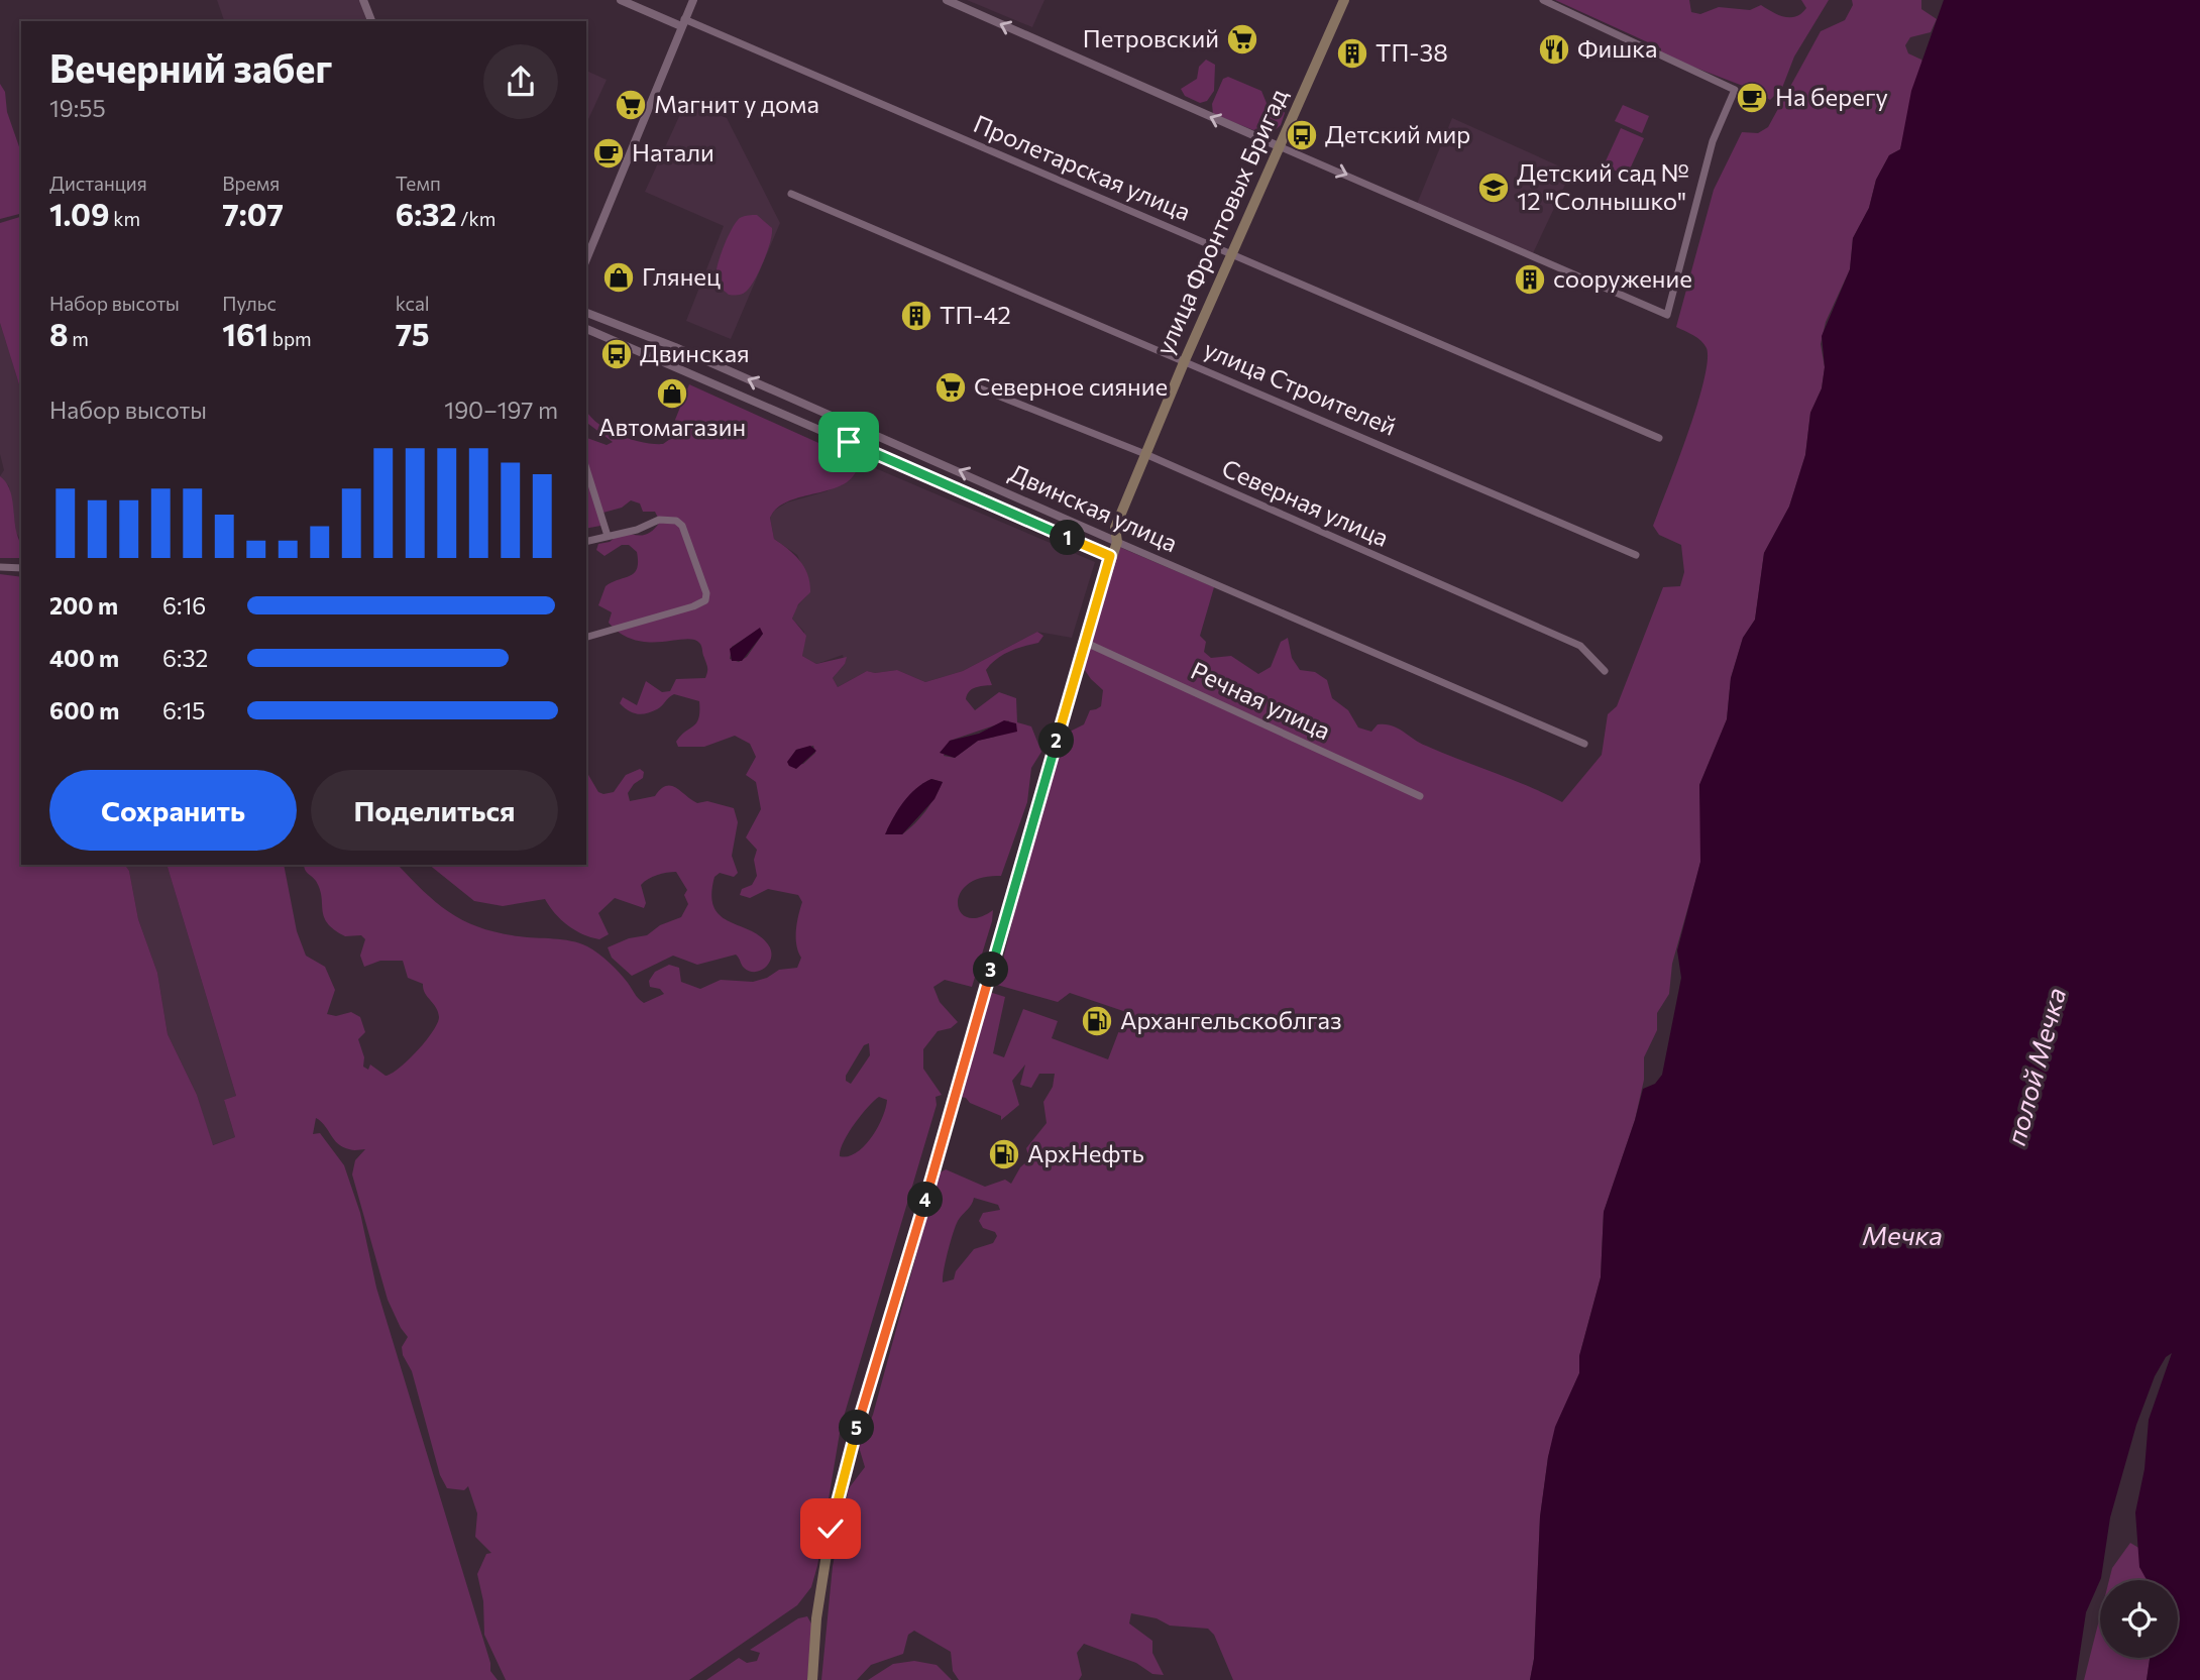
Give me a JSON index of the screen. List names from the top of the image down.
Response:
{
  "streets": {
    "main road": ["улица Фронтовых Бригад"],
    "street": [
      "Пролетарская улица",
      "улица Строителей",
      "Северная улица",
      "Двинская улица",
      "Речная улица"
    ]
  },
  "crossings": [
    ["Пролетарская улица", "улица Фронтовых Бригад"],
    ["улица Фронтовых Бригад", "улица Строителей"],
    ["улица Фронтовых Бригад", "Северная улица"],
    ["улица Фронтовых Бригад", "Двинская улица"],
    ["улица Фронтовых Бригад", "Речная улица"]
  ],
  "water": ["полой Мечка", "Мечка"],
  "places": {
    "supermarket": ["Петровский", "Магнит у дома", "Северное сияние"],
    "restaurant": ["Фишка"],
    "building": ["ТП-38", "сооружение", "ТП-42"],
    "cafe": ["На берегу", "Натали"],
    "bus stop": ["Детский мир", "Двинская"],
    "school or university": ["Детский сад № 12 \"Солнышко\""],
    "shop": ["Глянец", "Автомагазин"],
    "fuel station": ["Архангельскоблгаз", "АрхНефть"]
  },
  "page": {
    "heading": ["Вечерний забег", "19:55"],
    "stats": [
      ["Дистанция", "1.09 km"],
      ["Время", "7:07"],
      ["Темп", "6:32 /km"],
      ["Набор высоты", "8 m"],
      ["Пульс", "161 bpm"],
      ["kcal", "75"]
    ],
    "chart": ["Набор высоты", "190–197 m"],
    "pins": [
      "1",
      "2",
      "3",
      "4",
      "5"
    ],
    "list": [
      {
        "name": "200 m",
        "note": "6:16"
      },
      {
        "name": "400 m",
        "note": "6:32"
      },
      {
        "name": "600 m",
        "note": "6:15"
      }
    ],
    "buttons": ["Сохранить", "Поделиться"]
  }
}
